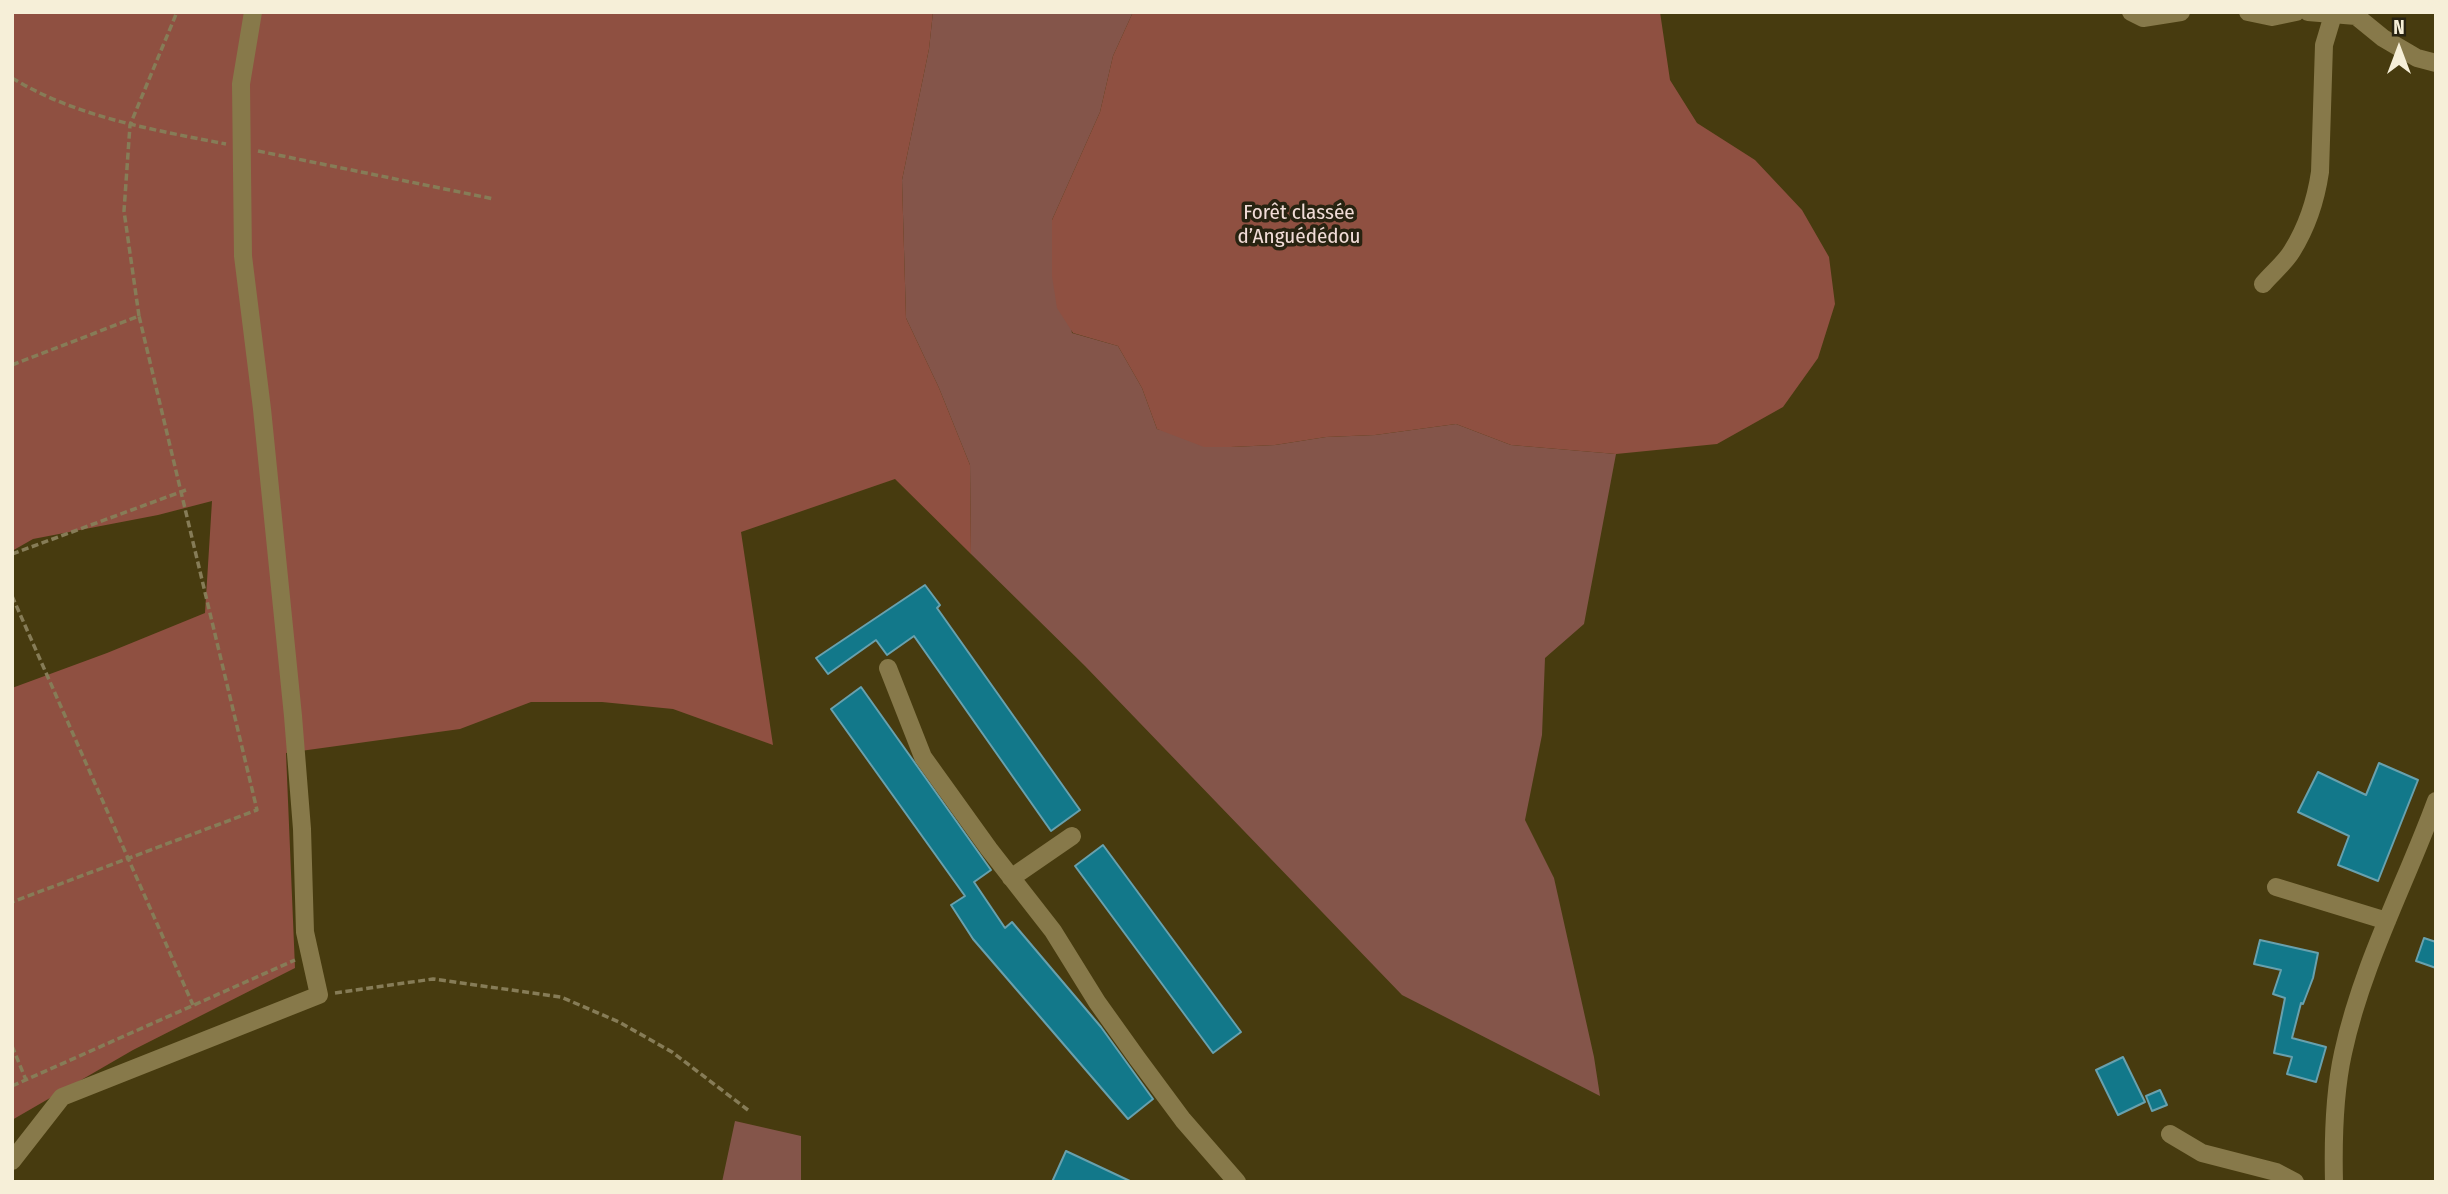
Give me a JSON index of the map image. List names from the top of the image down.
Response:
{
  "parks": ["Forêt classée d’Anguédédou"],
  "north": "top"
}
